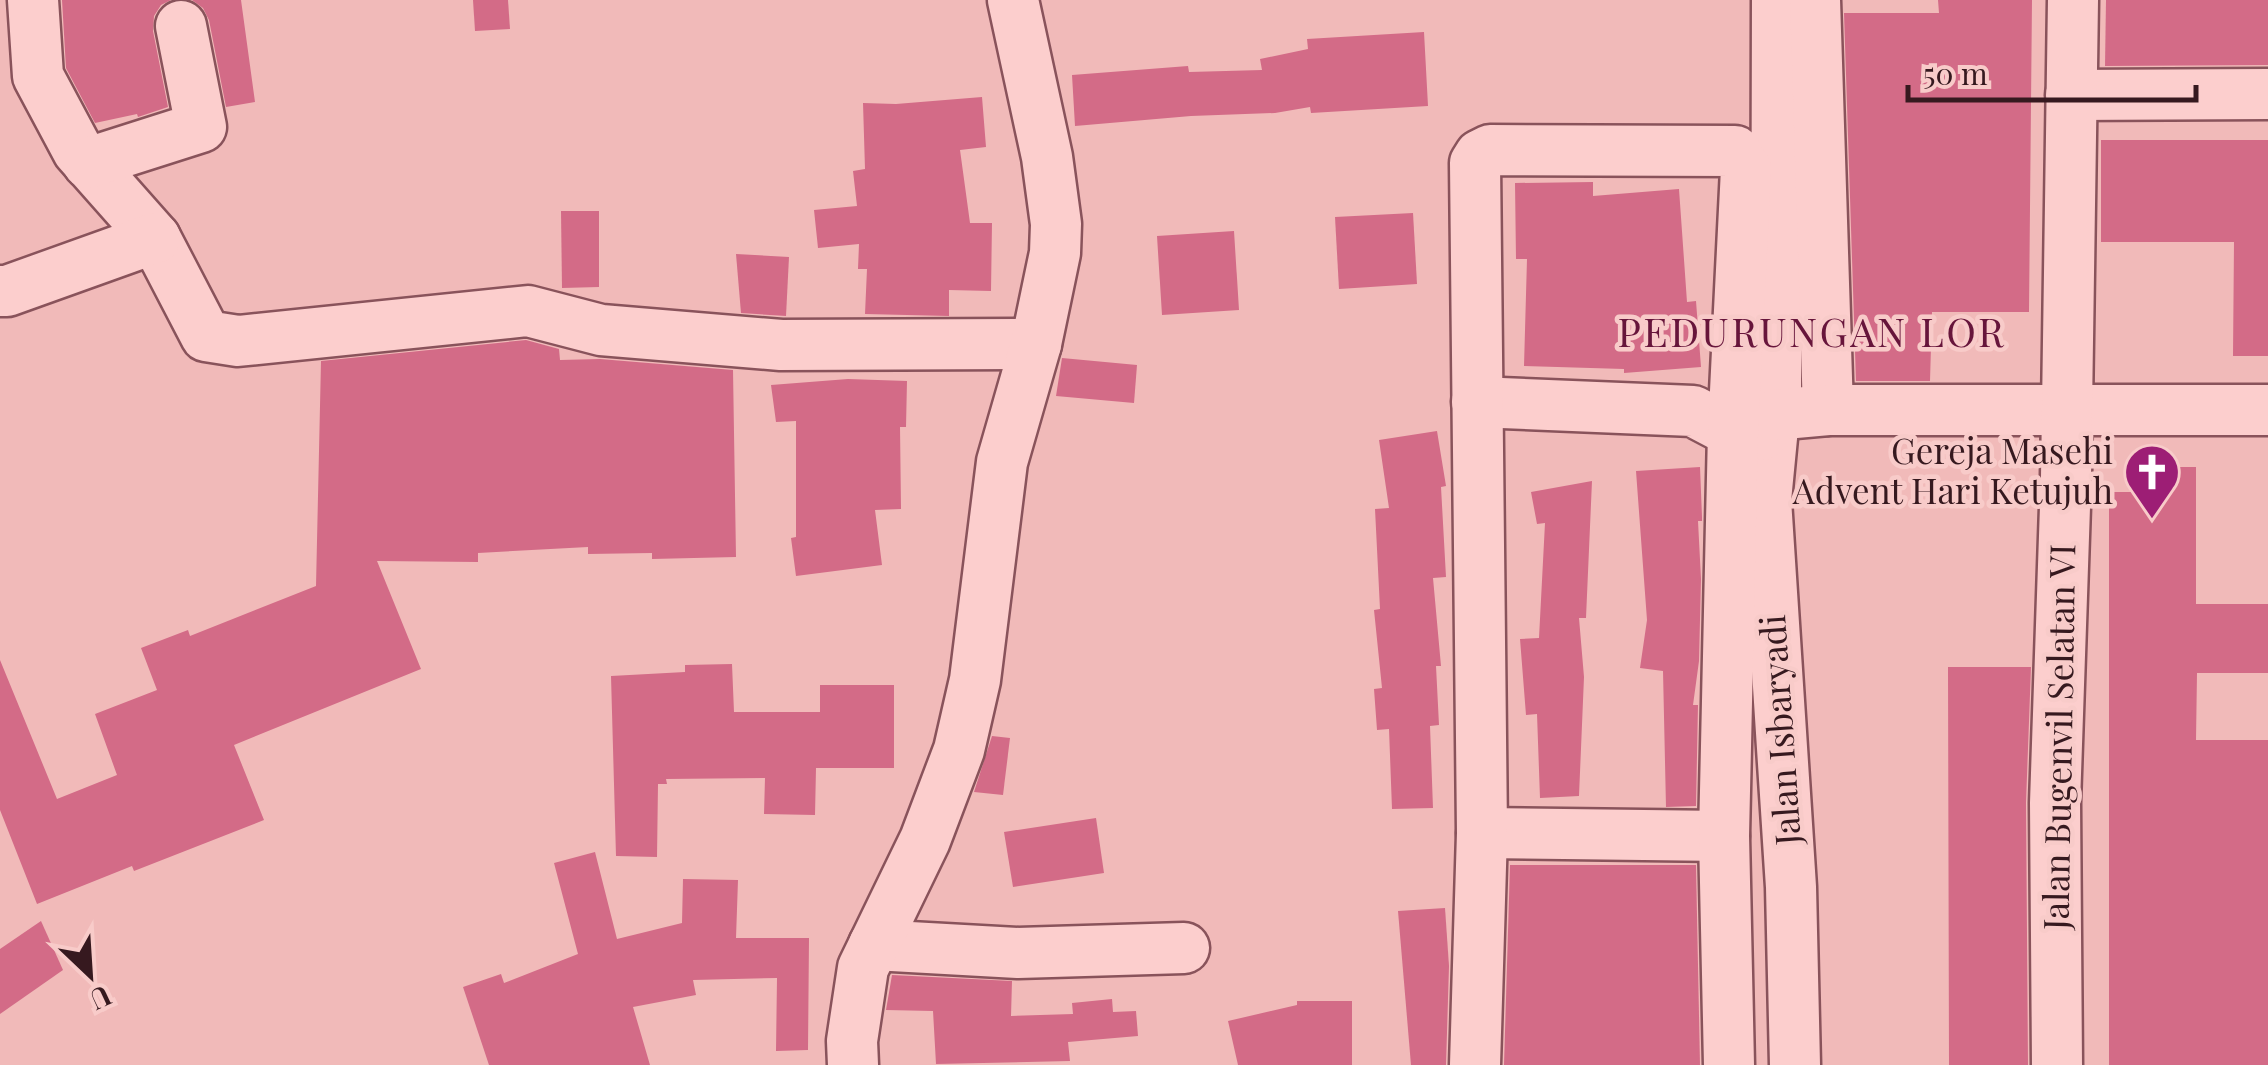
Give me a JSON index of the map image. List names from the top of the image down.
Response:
{
  "streets": {
    "street": ["Jalan Isbaryadi", "Jalan Bugenvil Selatan VI"]
  },
  "districts": ["PEDURUNGAN LOR"],
  "places": {
    "church": ["Gereja Masehi Advent Hari Ketujuh"]
  },
  "scale_bar": "50 m",
  "north": "bottom right"
}
